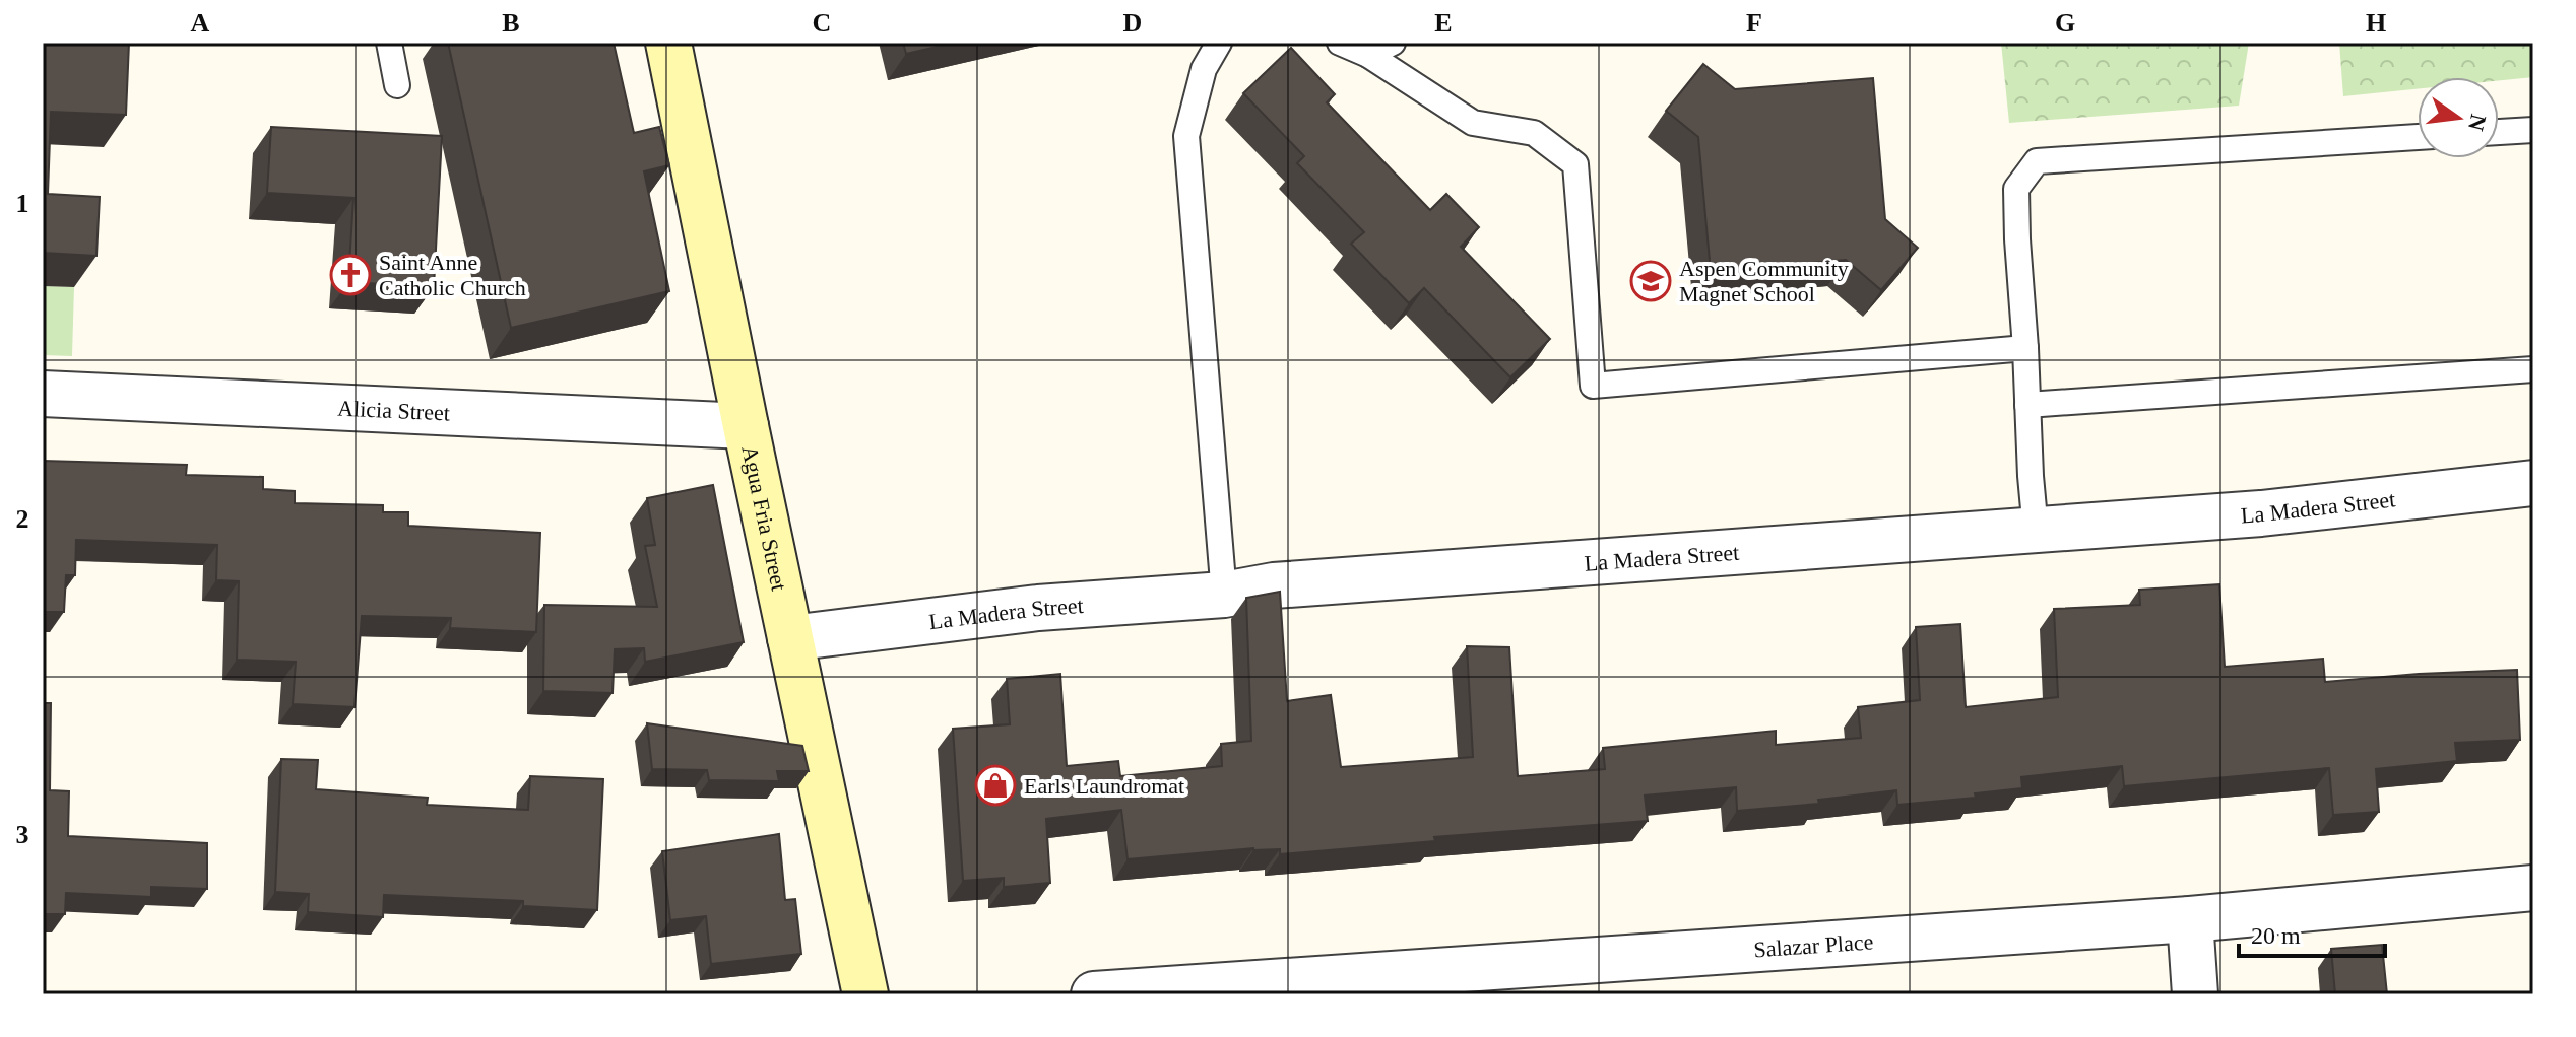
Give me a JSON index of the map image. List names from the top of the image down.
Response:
{
  "streets": {
    "street": [
      "Alicia Street",
      "La Madera Street",
      "Agua Fria Street",
      "Salazar Place"
    ]
  },
  "crossings": [
    ["Alicia Street", "Agua Fria Street"],
    ["La Madera Street", "Agua Fria Street"]
  ],
  "places": {
    "church": ["Saint Anne Catholic Church"],
    "school or university": ["Aspen Community Magnet School"],
    "shop": ["Earls Laundromat"]
  },
  "scale_bar": "20 m",
  "north": "right",
  "grid": {
    "columns": [
      "A",
      "B",
      "C",
      "D",
      "E",
      "F",
      "G",
      "H"
    ],
    "rows": ["1", "2", "3"]
  }
}
